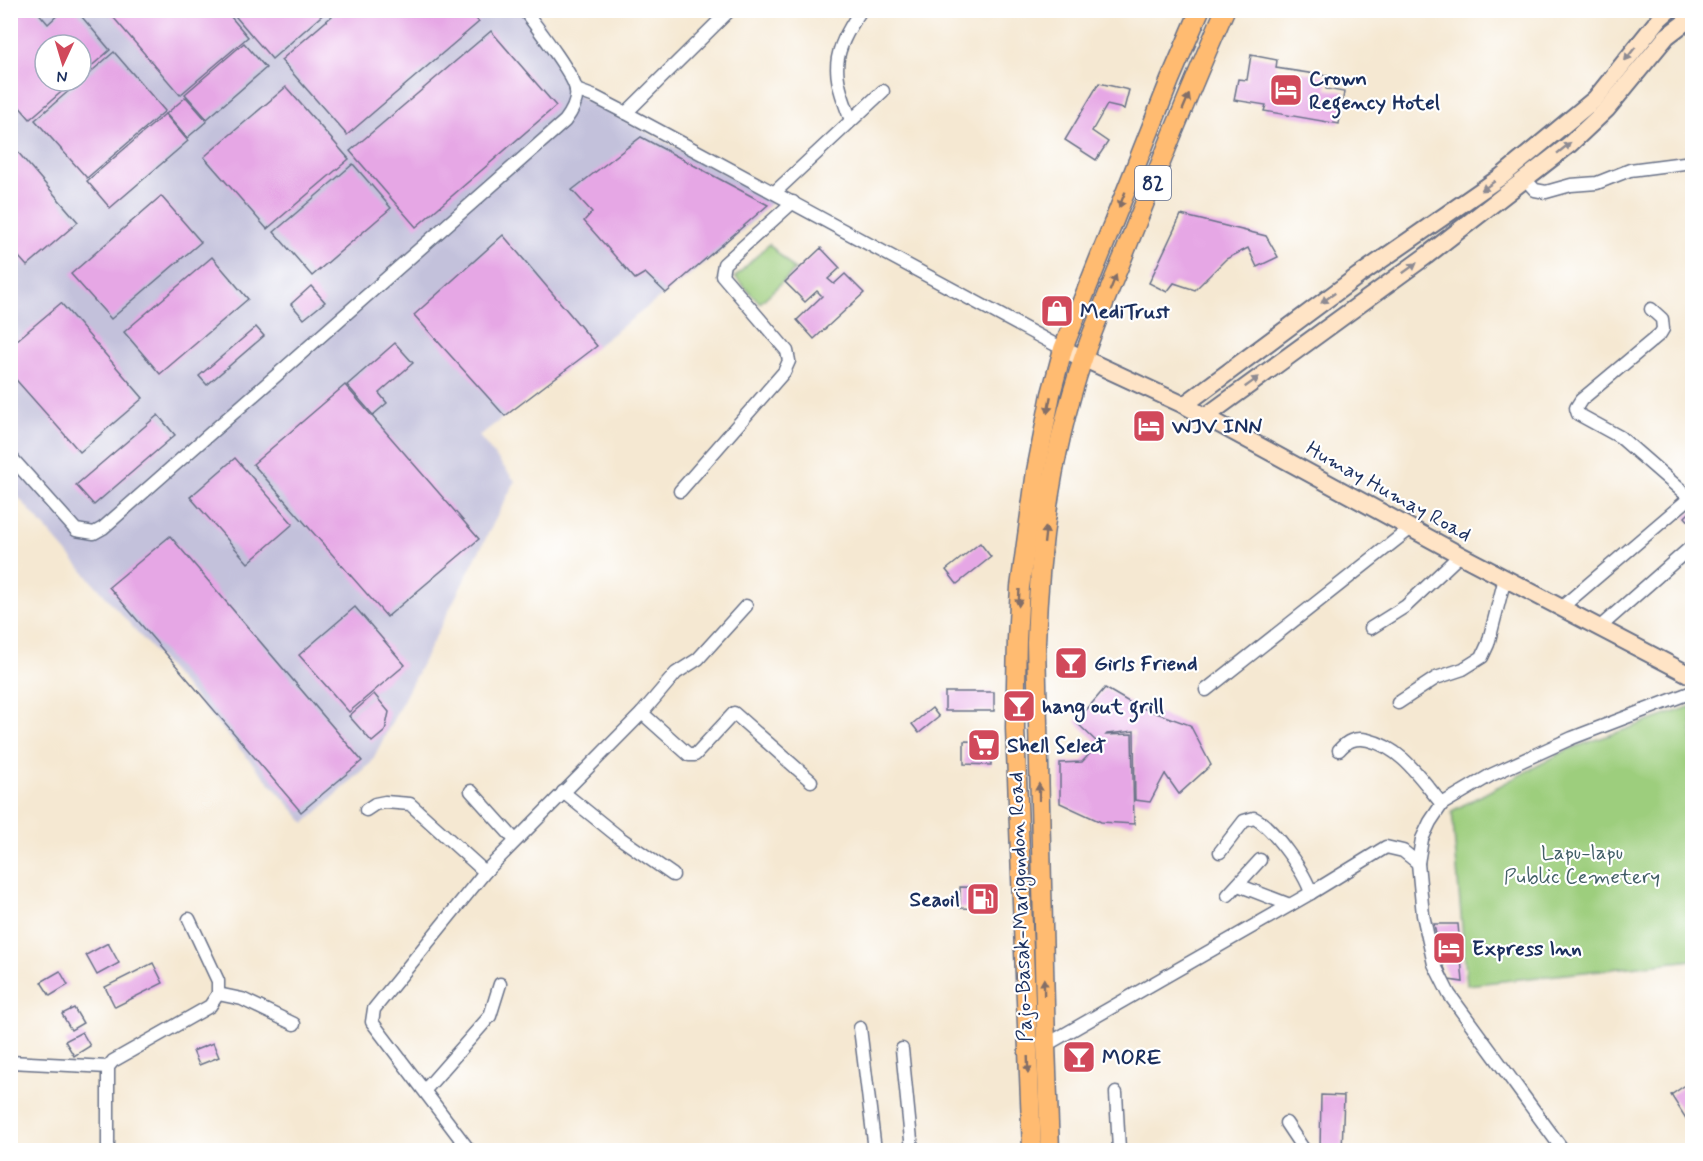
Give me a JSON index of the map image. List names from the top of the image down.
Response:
{
  "streets": {
    "main road": ["82", "Pajo-Basak-Marigondon Road"],
    "street": ["Humay Humay Road"]
  },
  "crossings": [
    ["Humay Humay Road", "Pajo-Basak-Marigondon Road"]
  ],
  "parks": ["Lapu-lapu Public Cemetery"],
  "places": {
    "hotel": ["Crown Regency Hotel", "WJV INN", "Express Inn"],
    "shop": ["MediTrust"],
    "bar": ["Girls Friend", "hang out grill", "MORE"],
    "supermarket": ["Shell Select"],
    "fuel station": ["Seaoil"]
  },
  "north": "bottom"
}
